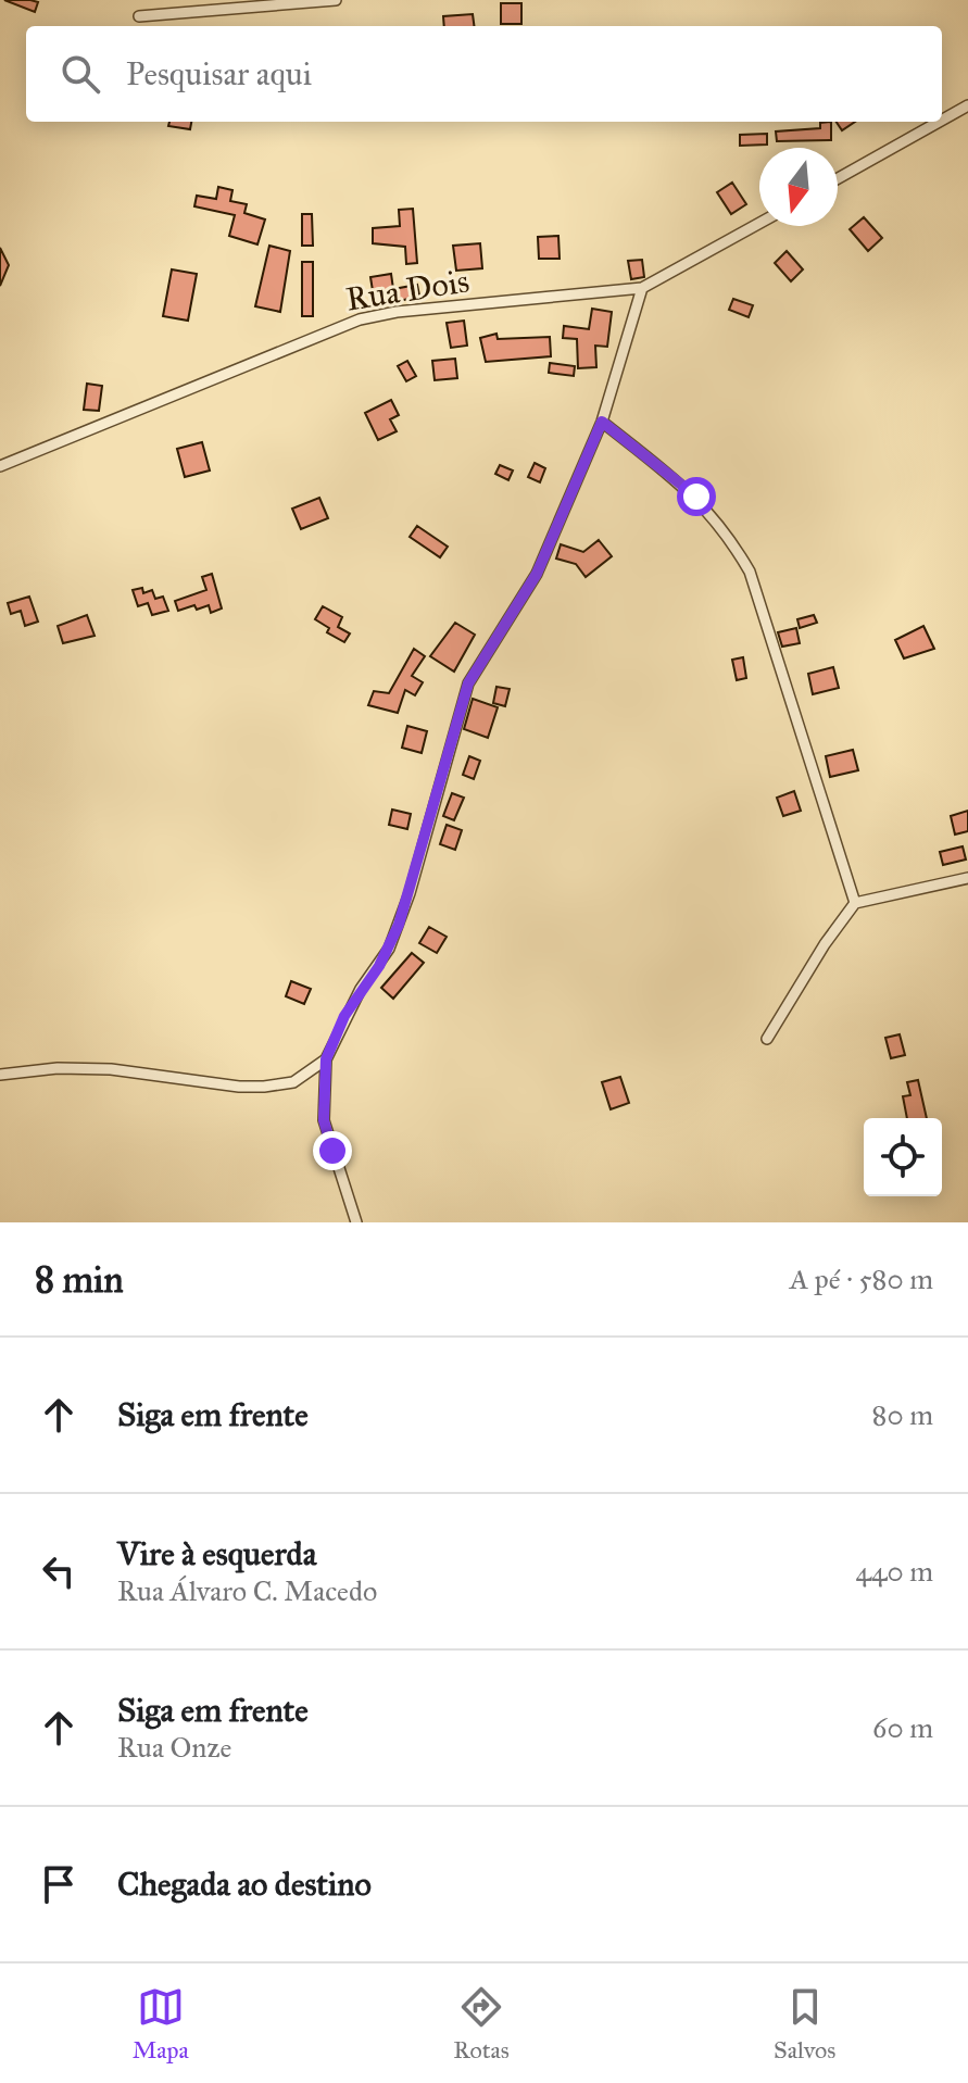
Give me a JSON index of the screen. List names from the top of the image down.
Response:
{
  "streets": {
    "street": ["Rua Dois"]
  },
  "north": "bottom",
  "page": {
    "search": "Pesquisar aqui",
    "heading": ["8 min", "A pé · 580 m"],
    "list": [
      ["Siga em frente", "80 m"],
      ["Vire à esquerda", "Rua Álvaro C. Macedo", "440 m"],
      ["Siga em frente", "Rua Onze", "60 m"],
      "Chegada ao destino"
    ],
    "nav": ["Mapa", "Rotas", "Salvos"]
  }
}
